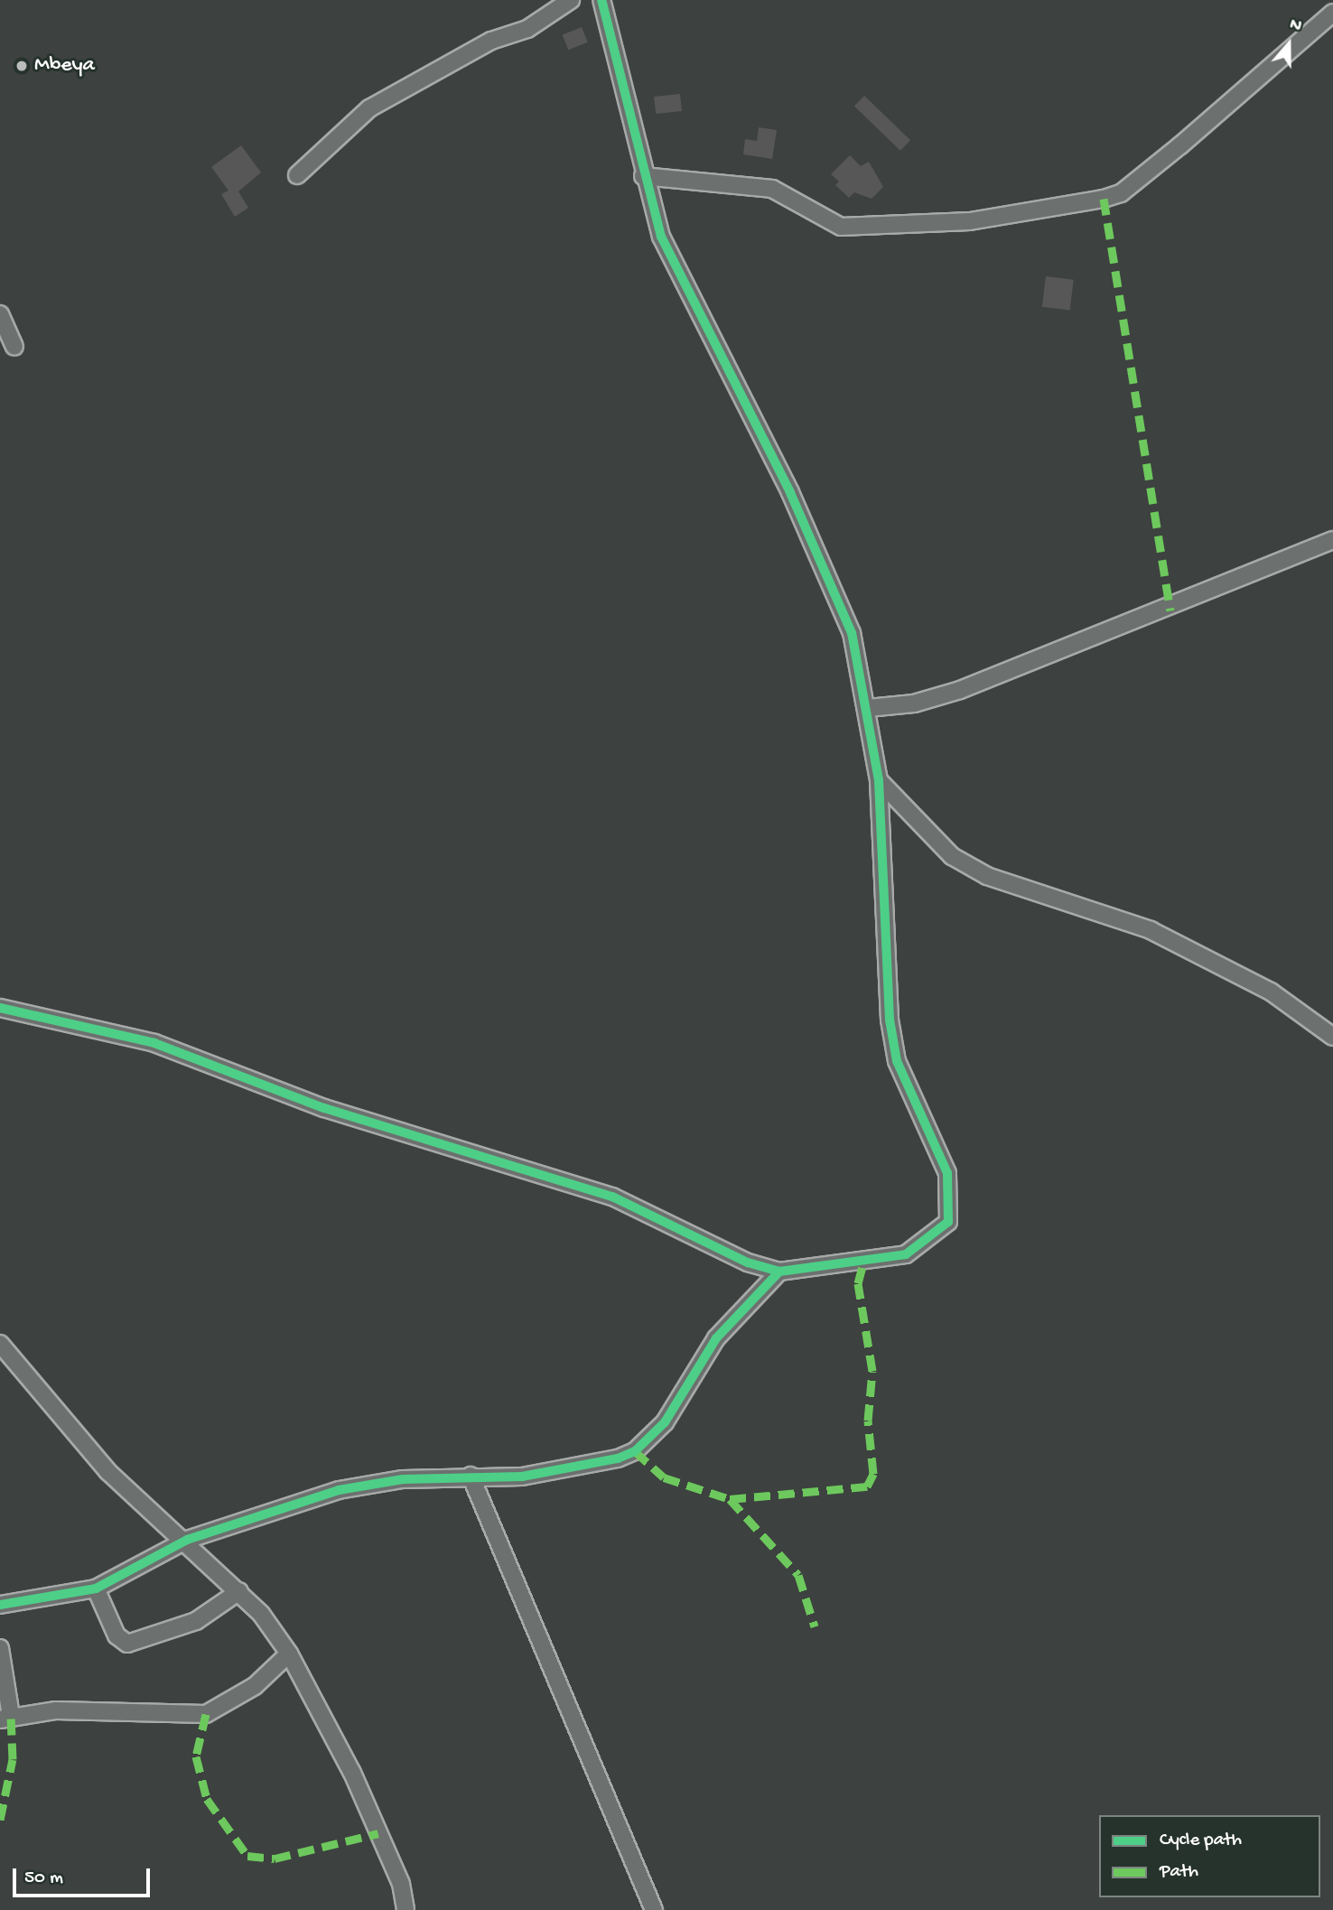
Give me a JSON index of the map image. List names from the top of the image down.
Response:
{
  "places": ["Mbeya"],
  "legend": ["Cycle path", "Path"],
  "scale_bar": "50 m",
  "north": "top"
}
